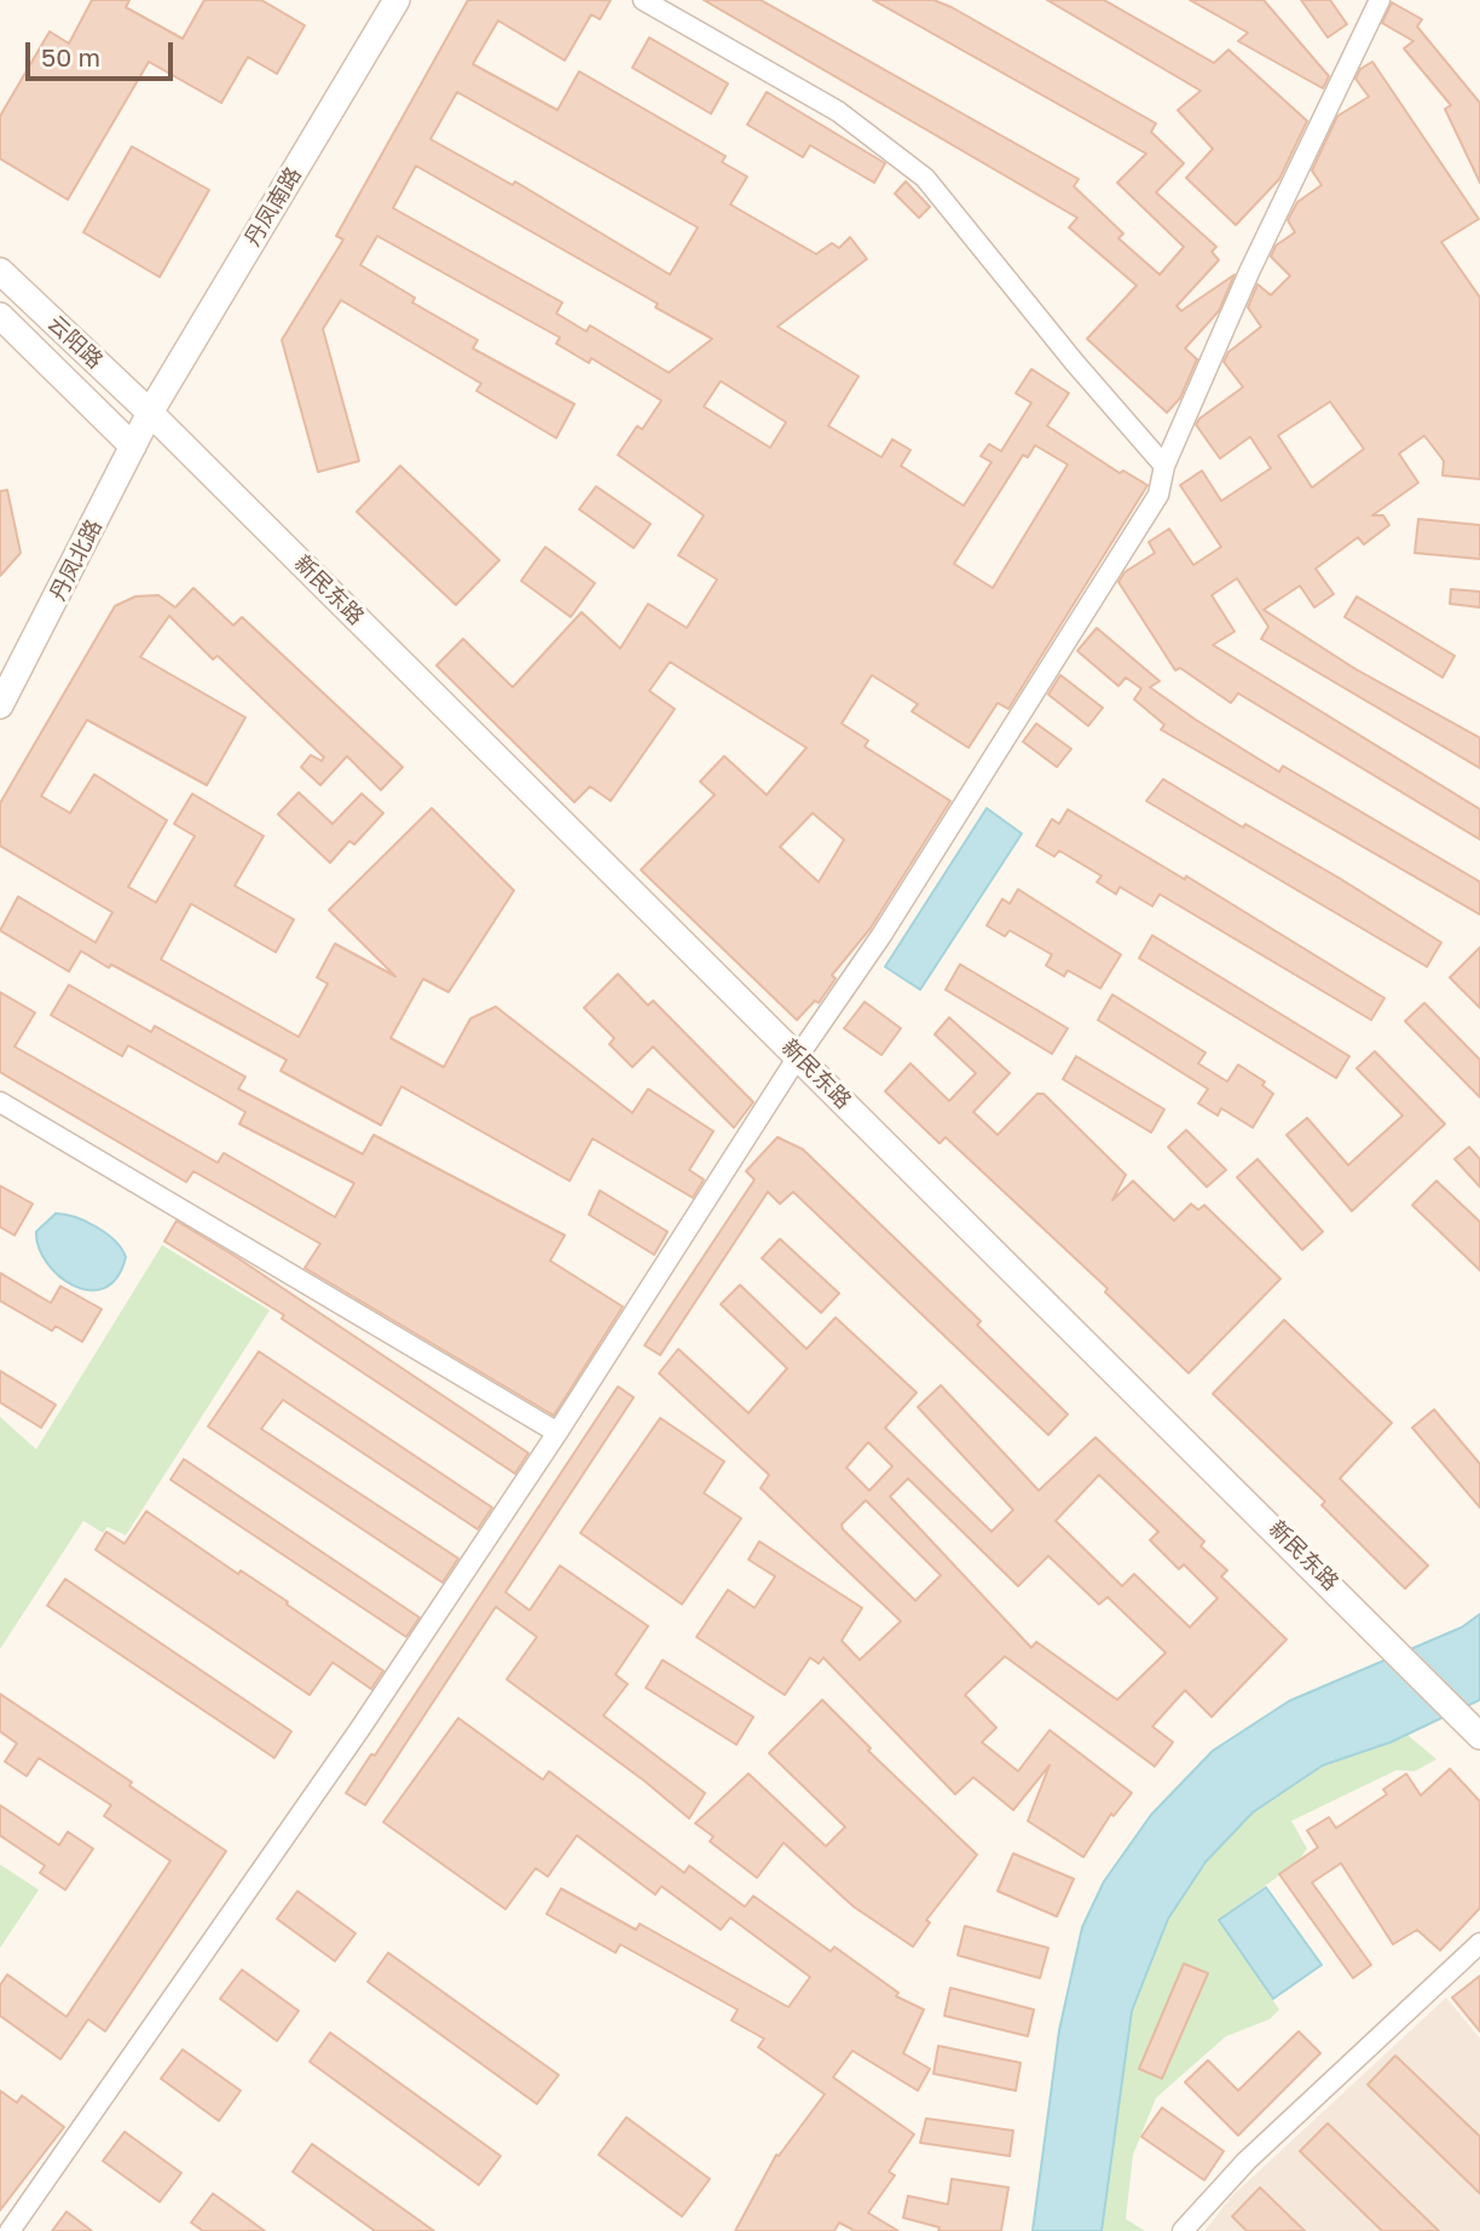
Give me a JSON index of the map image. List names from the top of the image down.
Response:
{
  "streets": {
    "street": [
      "丹凤南路",
      "云阳路",
      "丹凤北路",
      "新民东路"
    ]
  },
  "crossings": [
    ["丹凤南路", "云阳路"],
    ["丹凤南路", "丹凤北路"],
    ["丹凤南路", "新民东路"],
    ["云阳路", "丹凤北路"],
    ["云阳路", "新民东路"],
    ["丹凤北路", "新民东路"]
  ],
  "scale_bar": "50 m"
}
